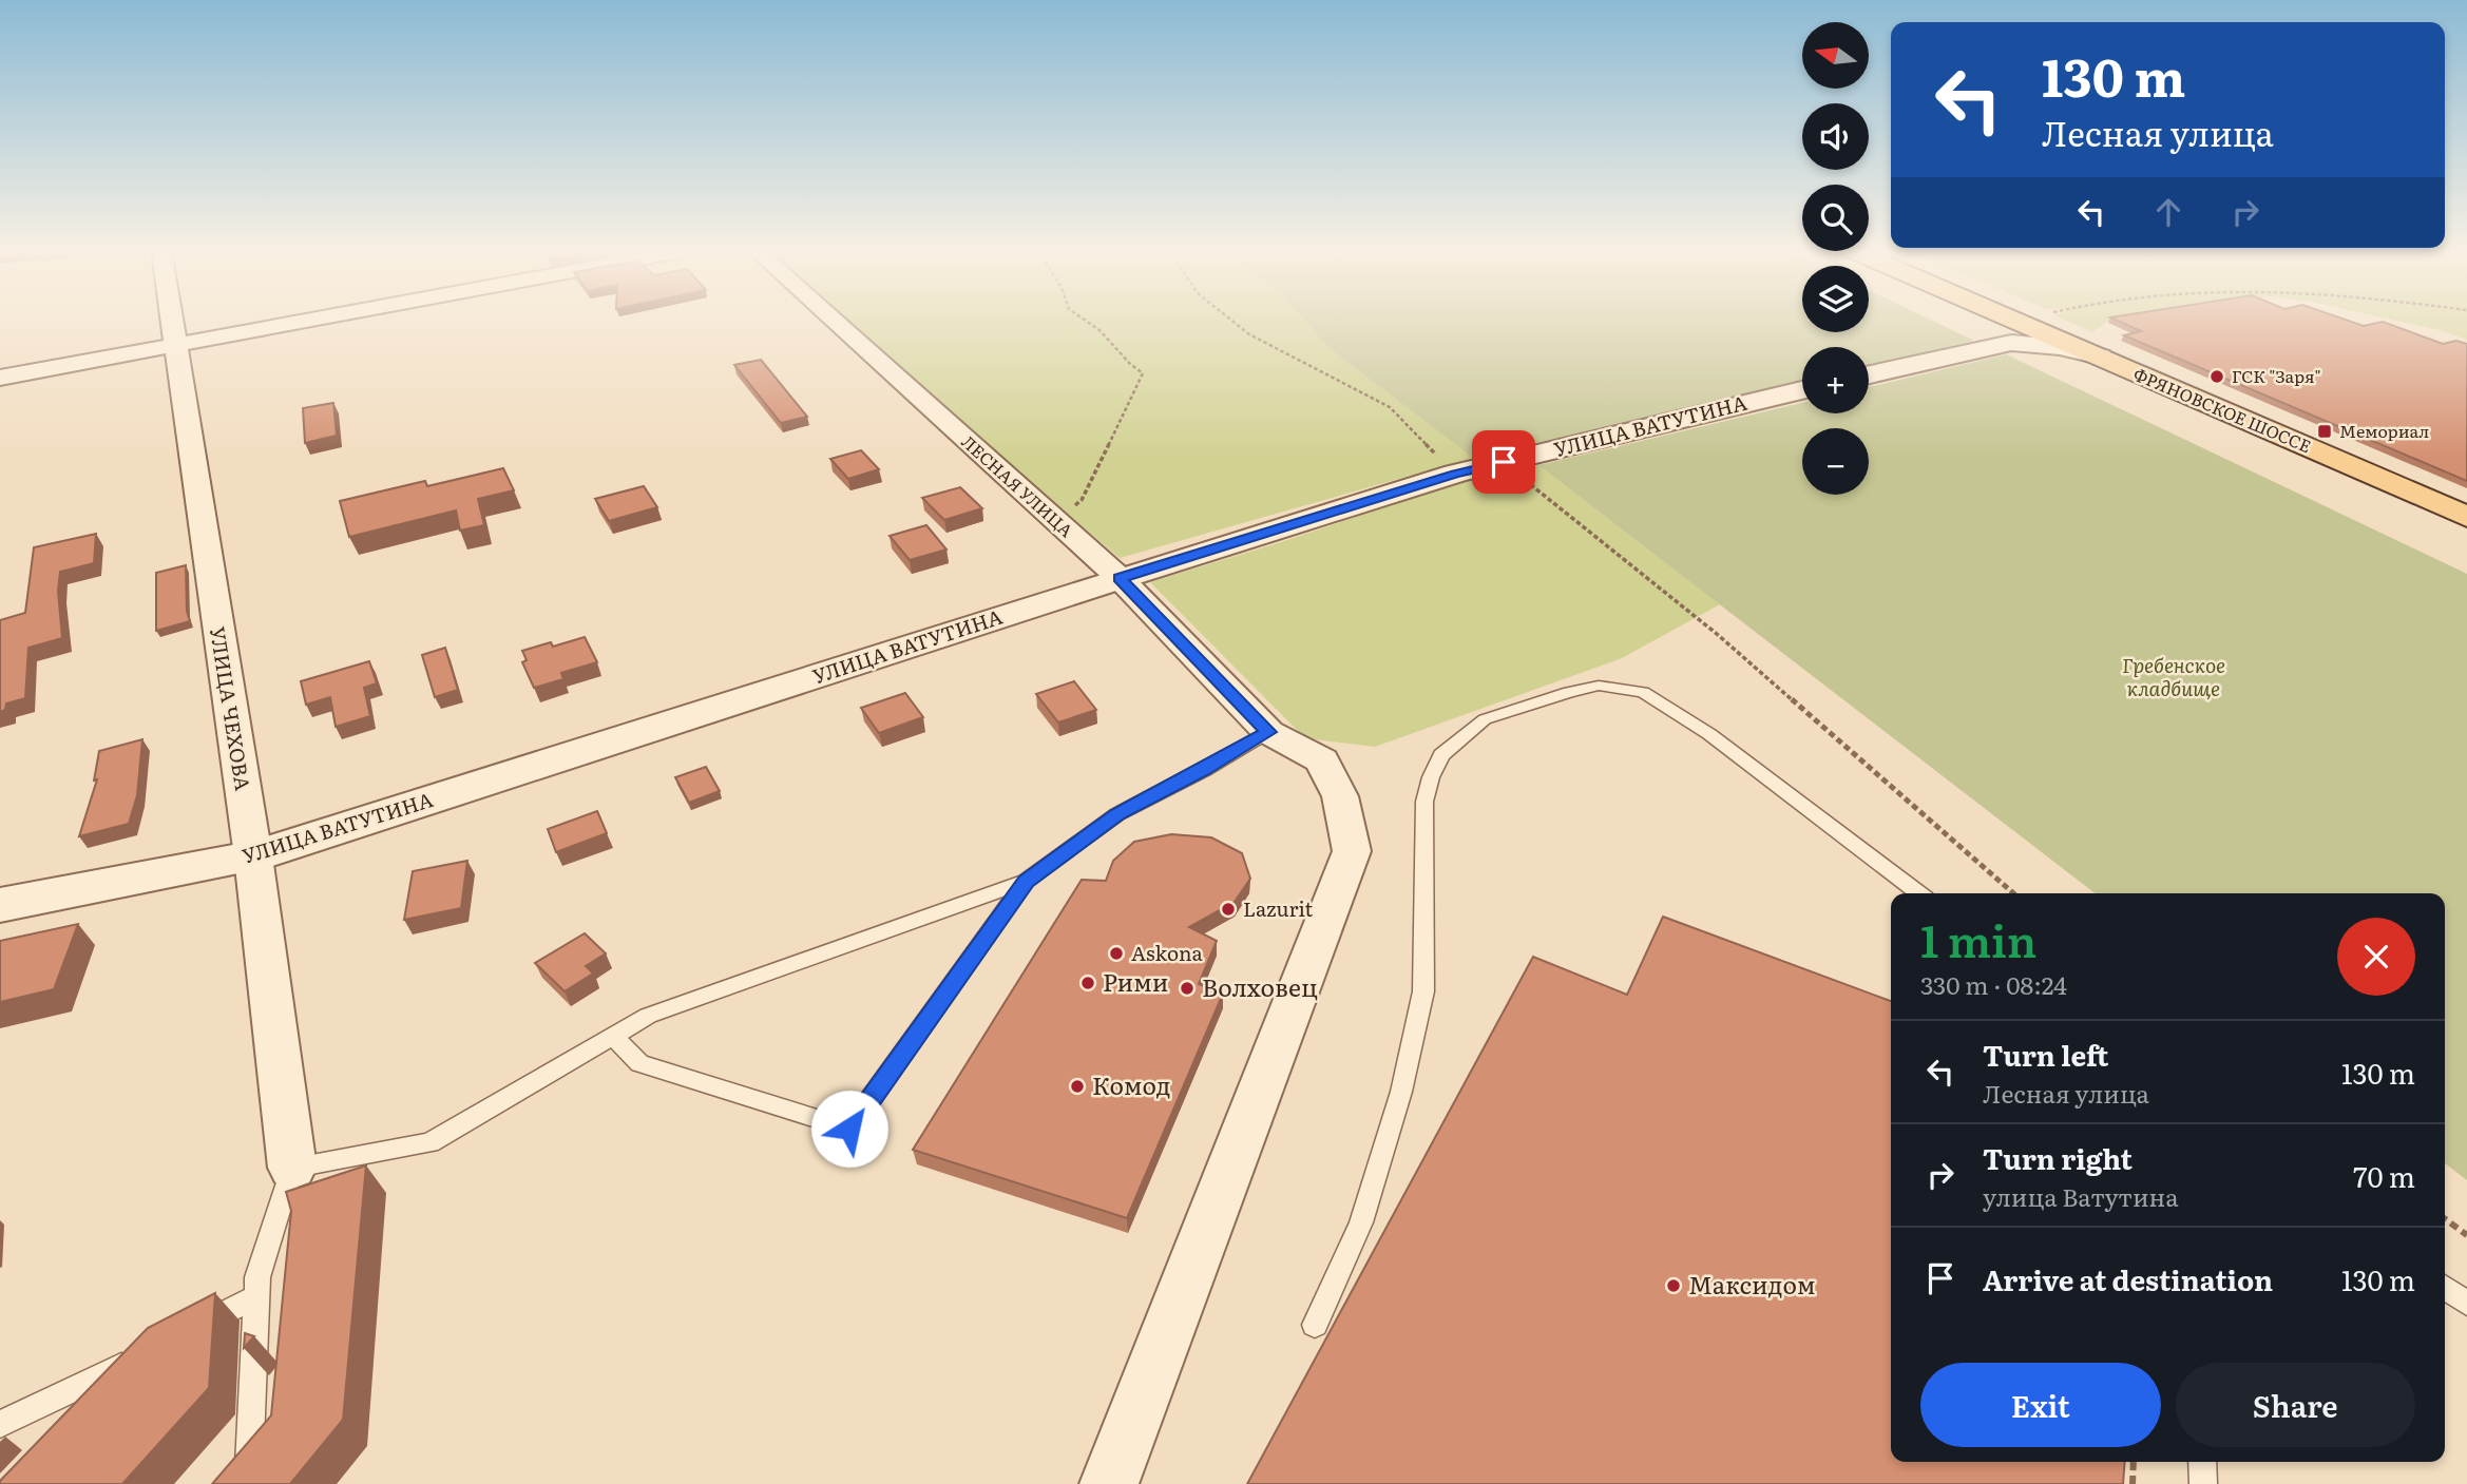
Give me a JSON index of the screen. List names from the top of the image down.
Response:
{
  "streets": {
    "main road": ["ФРЯНОВСКОЕ ШОССЕ"],
    "street": ["УЛИЦА ВАТУТИНА", "ЛЕСНАЯ УЛИЦА", "УЛИЦА ЧЕХОВА"]
  },
  "crossings": [
    ["УЛИЦА ВАТУТИНА", "ЛЕСНАЯ УЛИЦА"],
    ["УЛИЦА ВАТУТИНА", "УЛИЦА ЧЕХОВА"]
  ],
  "parks": ["Гребенское кладбище"],
  "places": {
    "other": [
      "ГСК \"Заря\"",
      "Lazurit",
      "Askona",
      "Рими",
      "Волховец",
      "Комод",
      "Максидом"
    ],
    "transit": ["Мемориал"]
  },
  "north": "left",
  "page": {
    "map_buttons": ["+", "−"],
    "turn": ["130 m", "Лесная улица"],
    "heading": ["1 min", "330 m · 08:24"],
    "list": [
      {
        "name": "Turn left",
        "note": "Лесная улица",
        "value": "130 m"
      },
      {
        "name": "Turn right",
        "note": "улица Ватутина",
        "value": "70 m"
      },
      {
        "name": "Arrive at destination",
        "value": "130 m"
      }
    ],
    "buttons": ["Exit", "Share"]
  }
}
